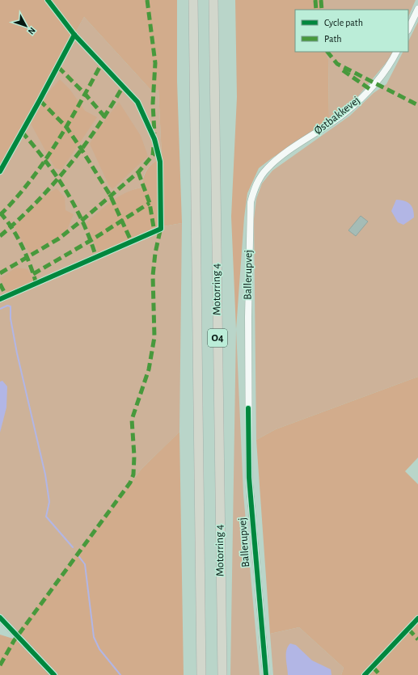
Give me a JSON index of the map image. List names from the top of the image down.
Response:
{
  "streets": {
    "highway": ["Motorring 4", "O4"],
    "street": ["Østbakkevej", "Ballerupvej"]
  },
  "crossings": [
    ["Østbakkevej", "Ballerupvej"]
  ],
  "legend": ["Cycle path", "Path"],
  "north": "bottom right"
}
